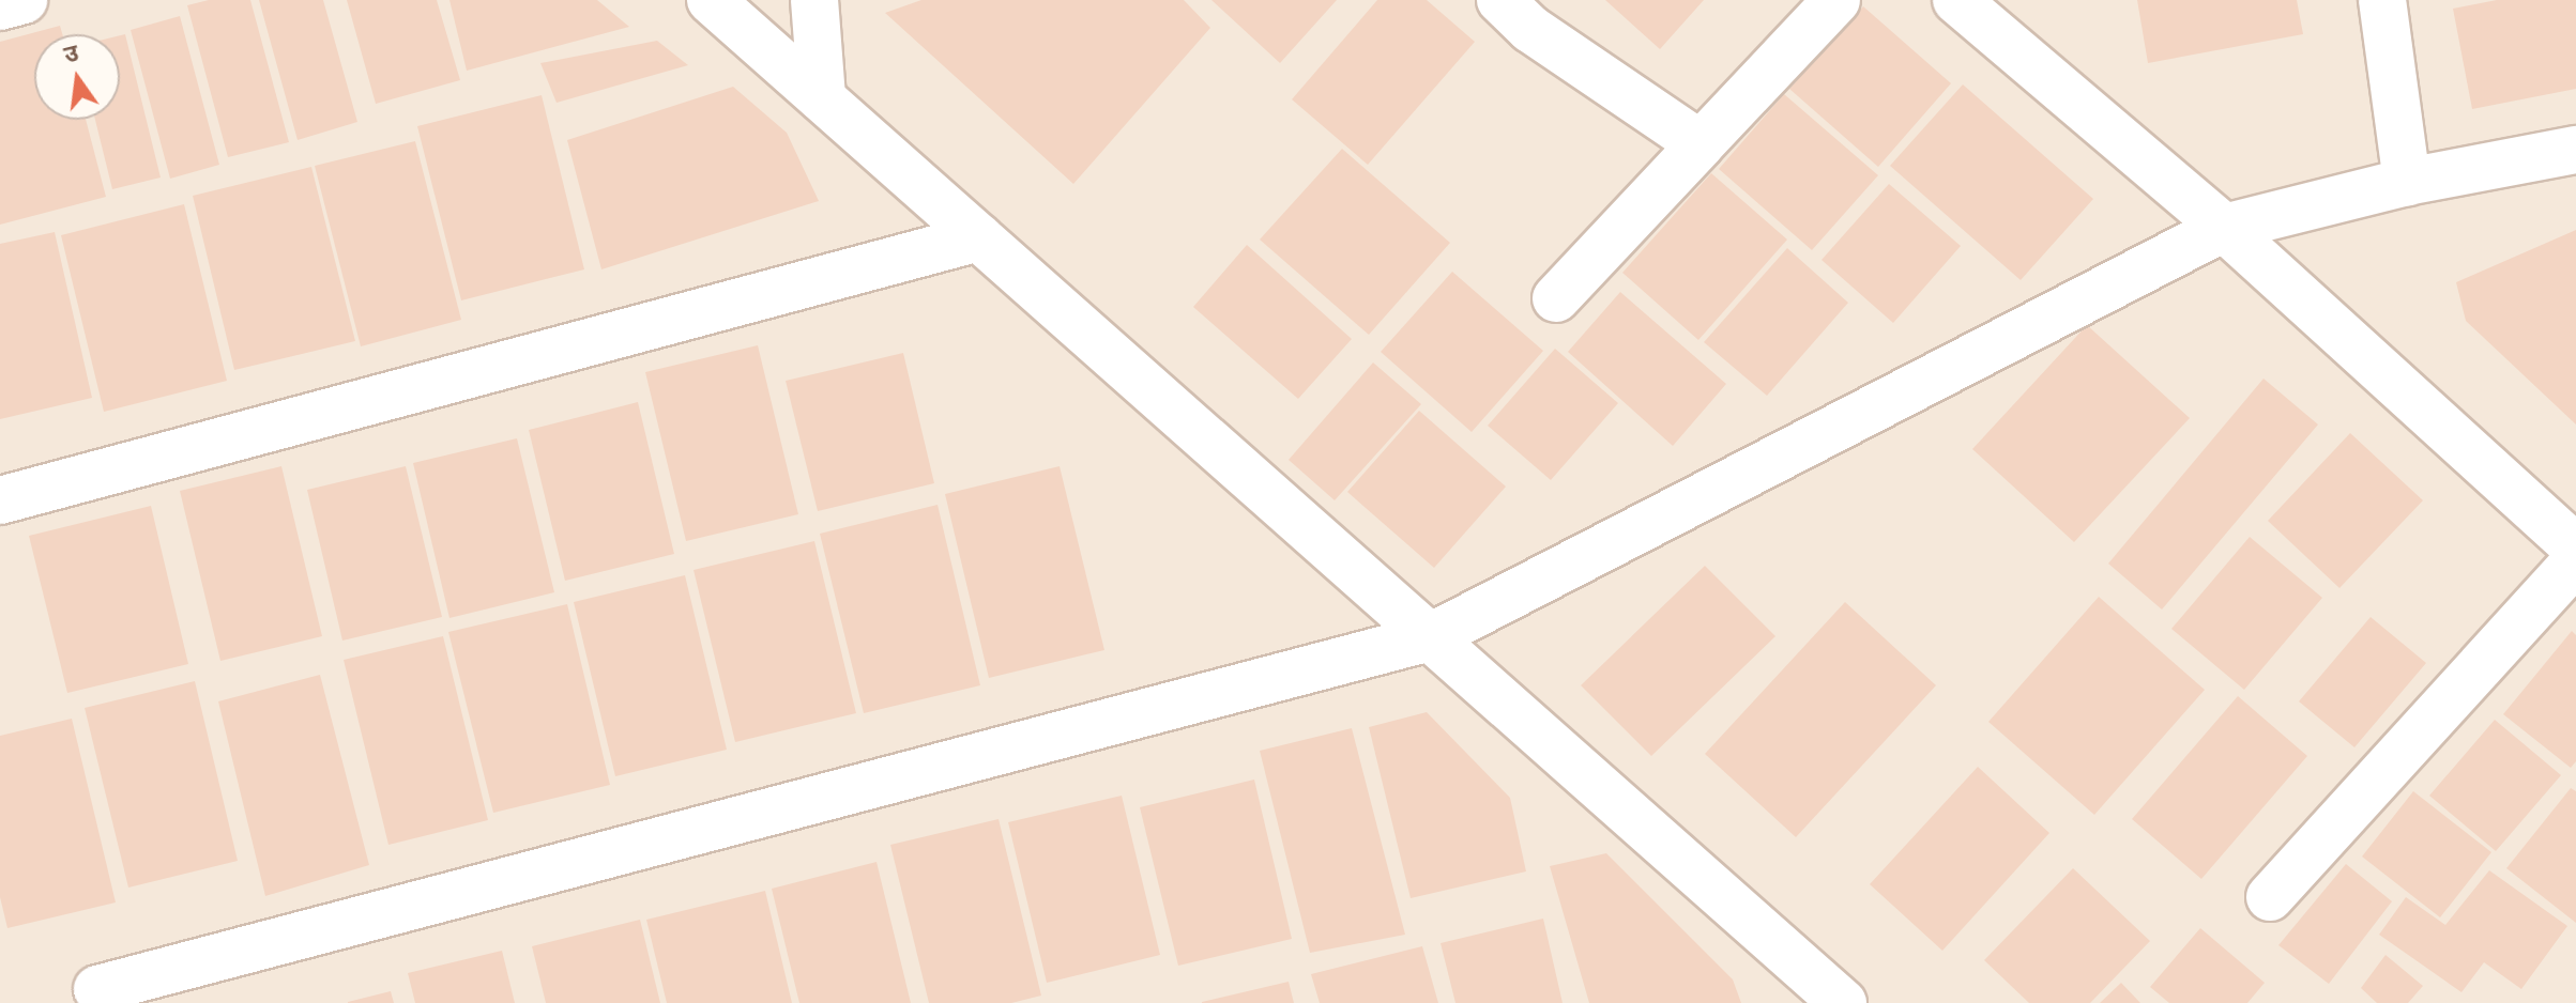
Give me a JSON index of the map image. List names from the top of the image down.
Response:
{
  "north": "top"
}
